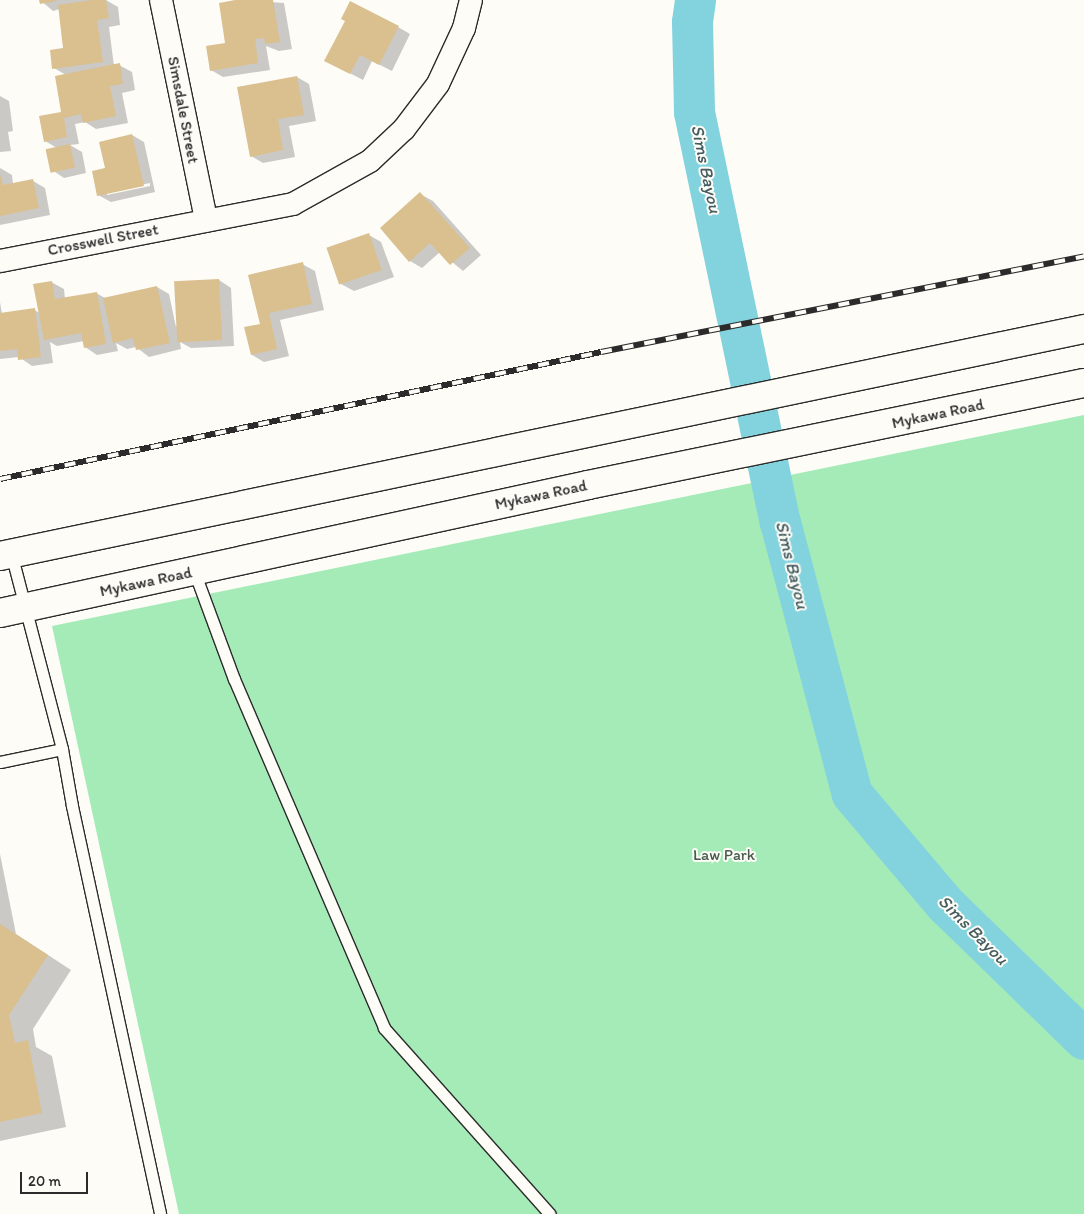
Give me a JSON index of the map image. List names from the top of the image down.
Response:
{
  "streets": {
    "main road": ["Mykawa Road"],
    "street": ["Simsdale Street", "Crosswell Street"]
  },
  "crossings": [
    ["Simsdale Street", "Crosswell Street"]
  ],
  "water": ["Sims Bayou"],
  "parks": ["Law Park"],
  "scale_bar": "20 m"
}
